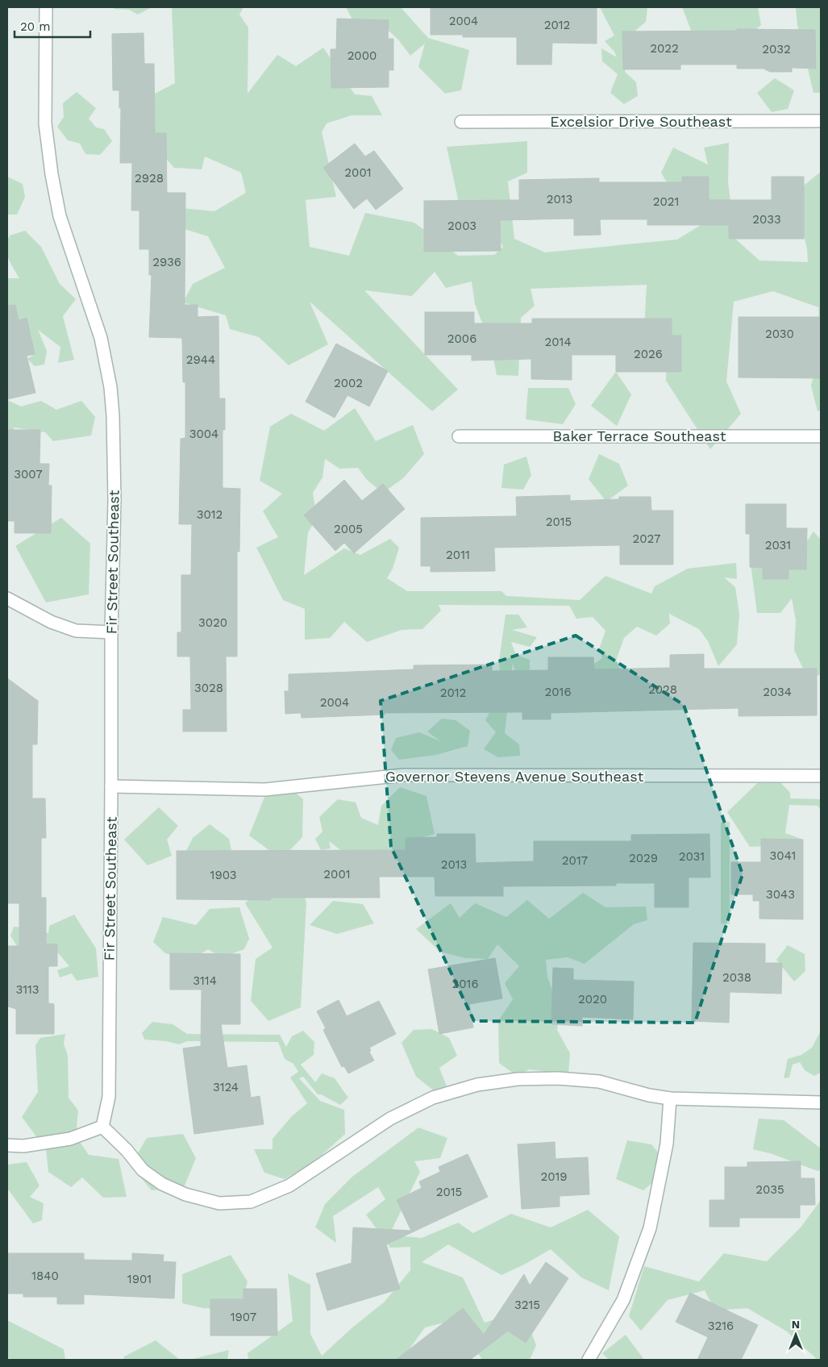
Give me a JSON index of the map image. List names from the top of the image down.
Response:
{
  "streets": {
    "street": [
      "Excelsior Drive Southeast",
      "Baker Terrace Southeast",
      "Fir Street Southeast",
      "Governor Stevens Avenue Southeast"
    ]
  },
  "crossings": [
    ["Fir Street Southeast", "Governor Stevens Avenue Southeast"]
  ],
  "house_numbers": [
    "2004",
    "2012",
    "2022",
    "2032",
    "2000",
    "2001",
    "2928",
    "2013",
    "2021",
    "2033",
    "2003",
    "2936",
    "2030",
    "2006",
    "2014",
    "2026",
    "2944",
    "2002",
    "3004",
    "3007",
    "3012",
    "2015",
    "2005",
    "2027",
    "2031",
    "2011",
    "3020",
    "3028",
    "2028",
    "2016",
    "2034",
    "2012",
    "2004",
    "3041",
    "2031",
    "2029",
    "2017",
    "2013",
    "2001",
    "1903",
    "3043",
    "2038",
    "3114",
    "2016",
    "3113",
    "2020",
    "3124",
    "2019",
    "2035",
    "2015",
    "1840",
    "1901",
    "3215",
    "1907",
    "3216"
  ],
  "scale_bar": "20 m",
  "north": "top"
}
